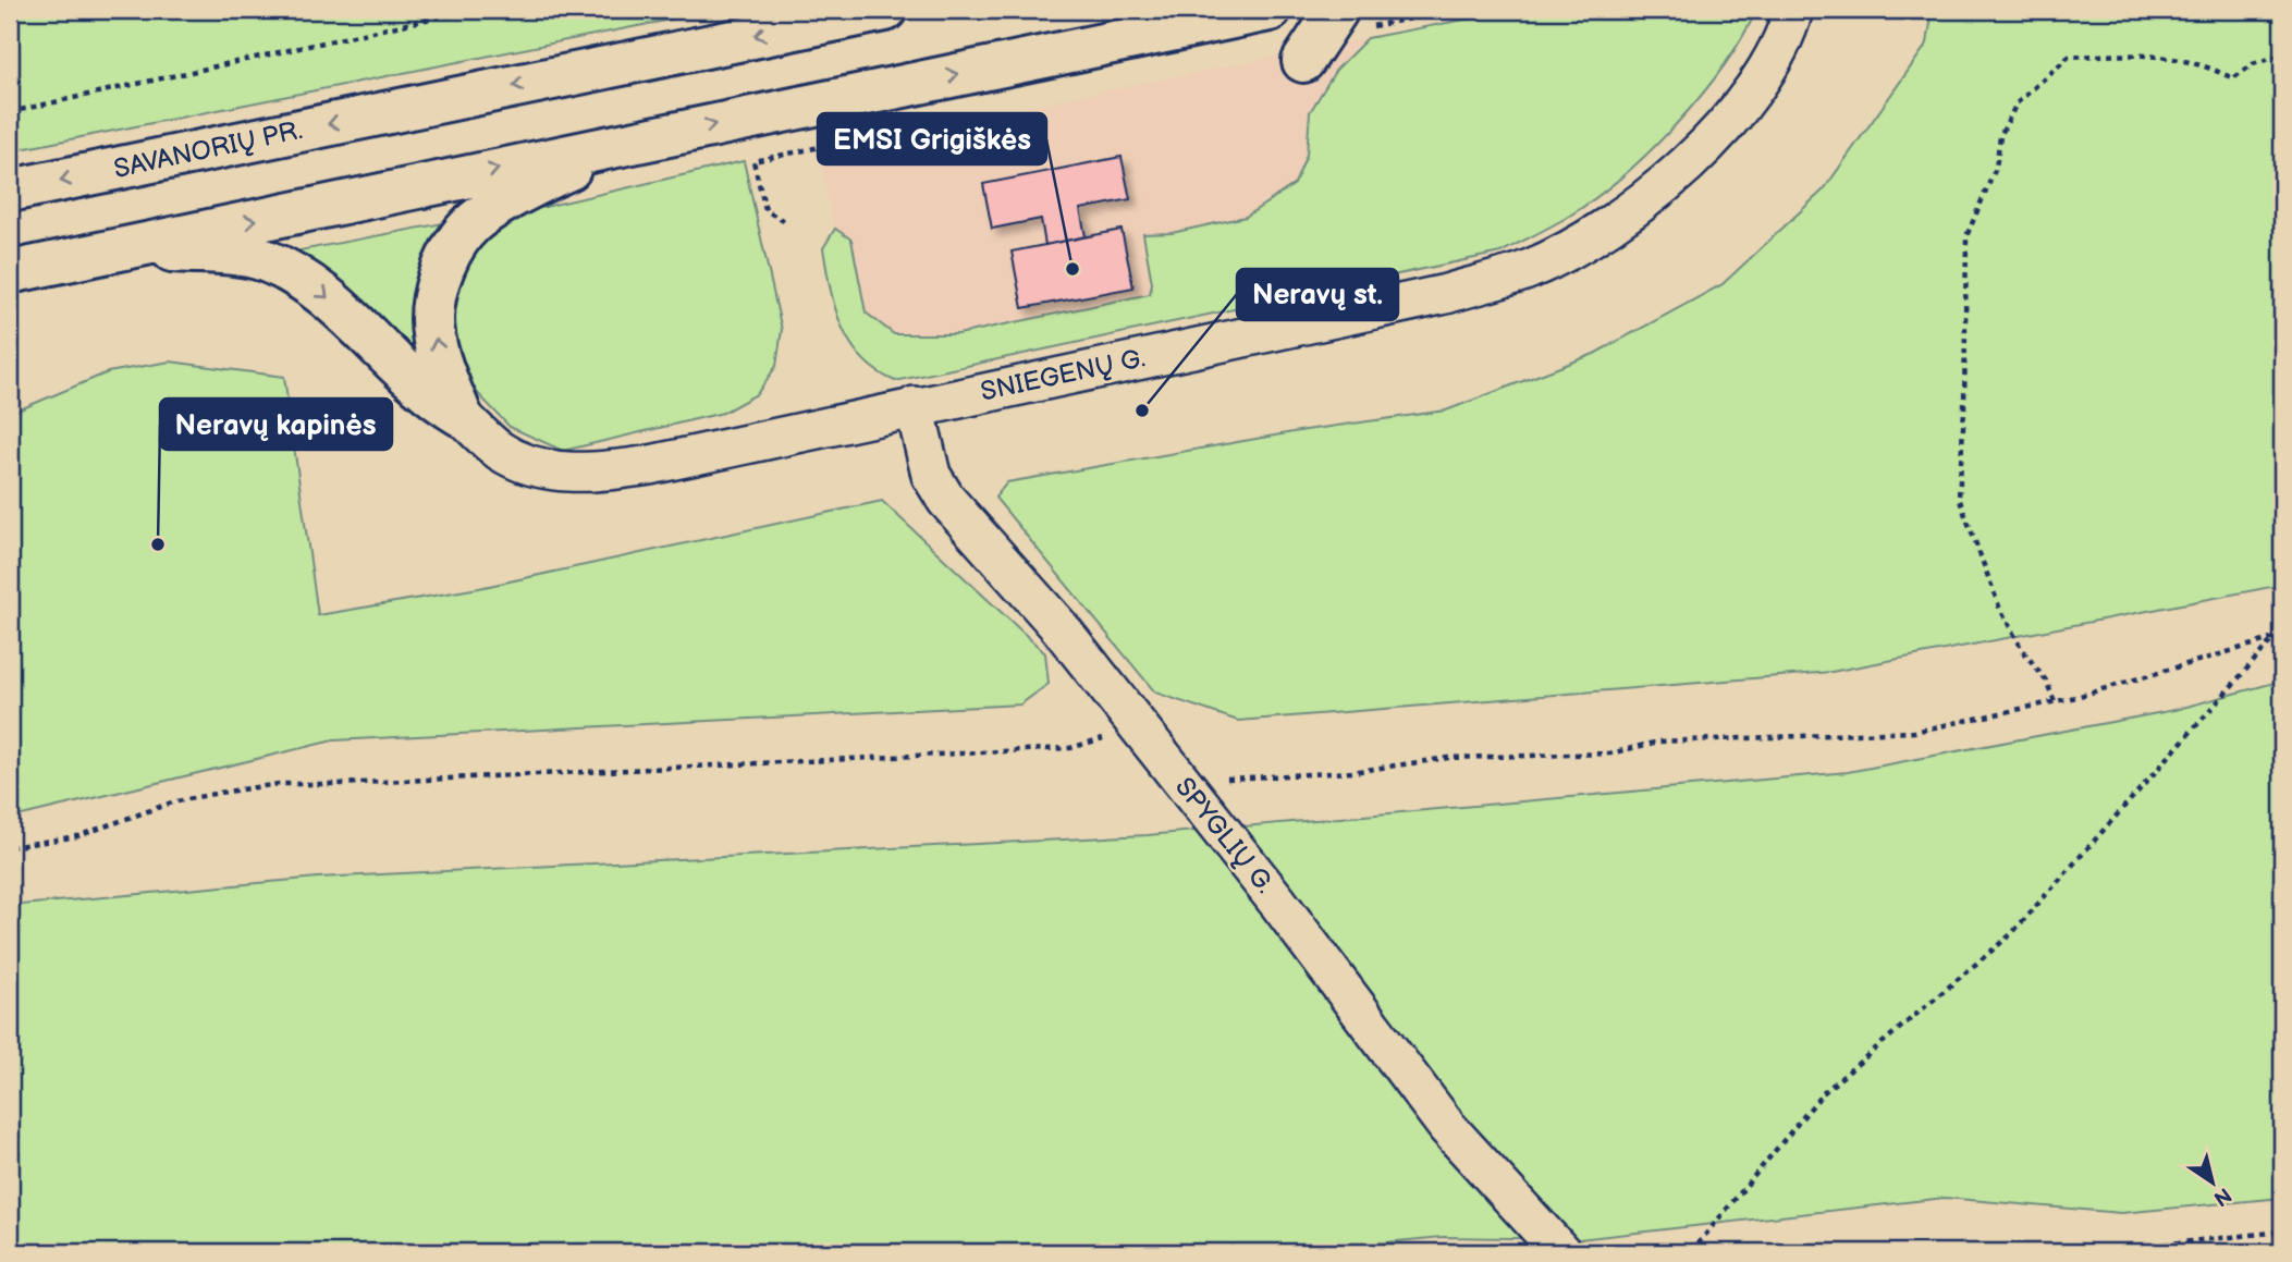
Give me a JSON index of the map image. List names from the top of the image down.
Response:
{
  "streets": {
    "highway": ["SAVANORIŲ PR."],
    "street": ["SNIEGENŲ G.", "SPYGLIŲ G."]
  },
  "crossings": [
    ["SNIEGENŲ G.", "SPYGLIŲ G."]
  ],
  "places": ["EMSI Grigiškės", "Neravų st.", "Neravų kapinės"],
  "north": "bottom right"
}
